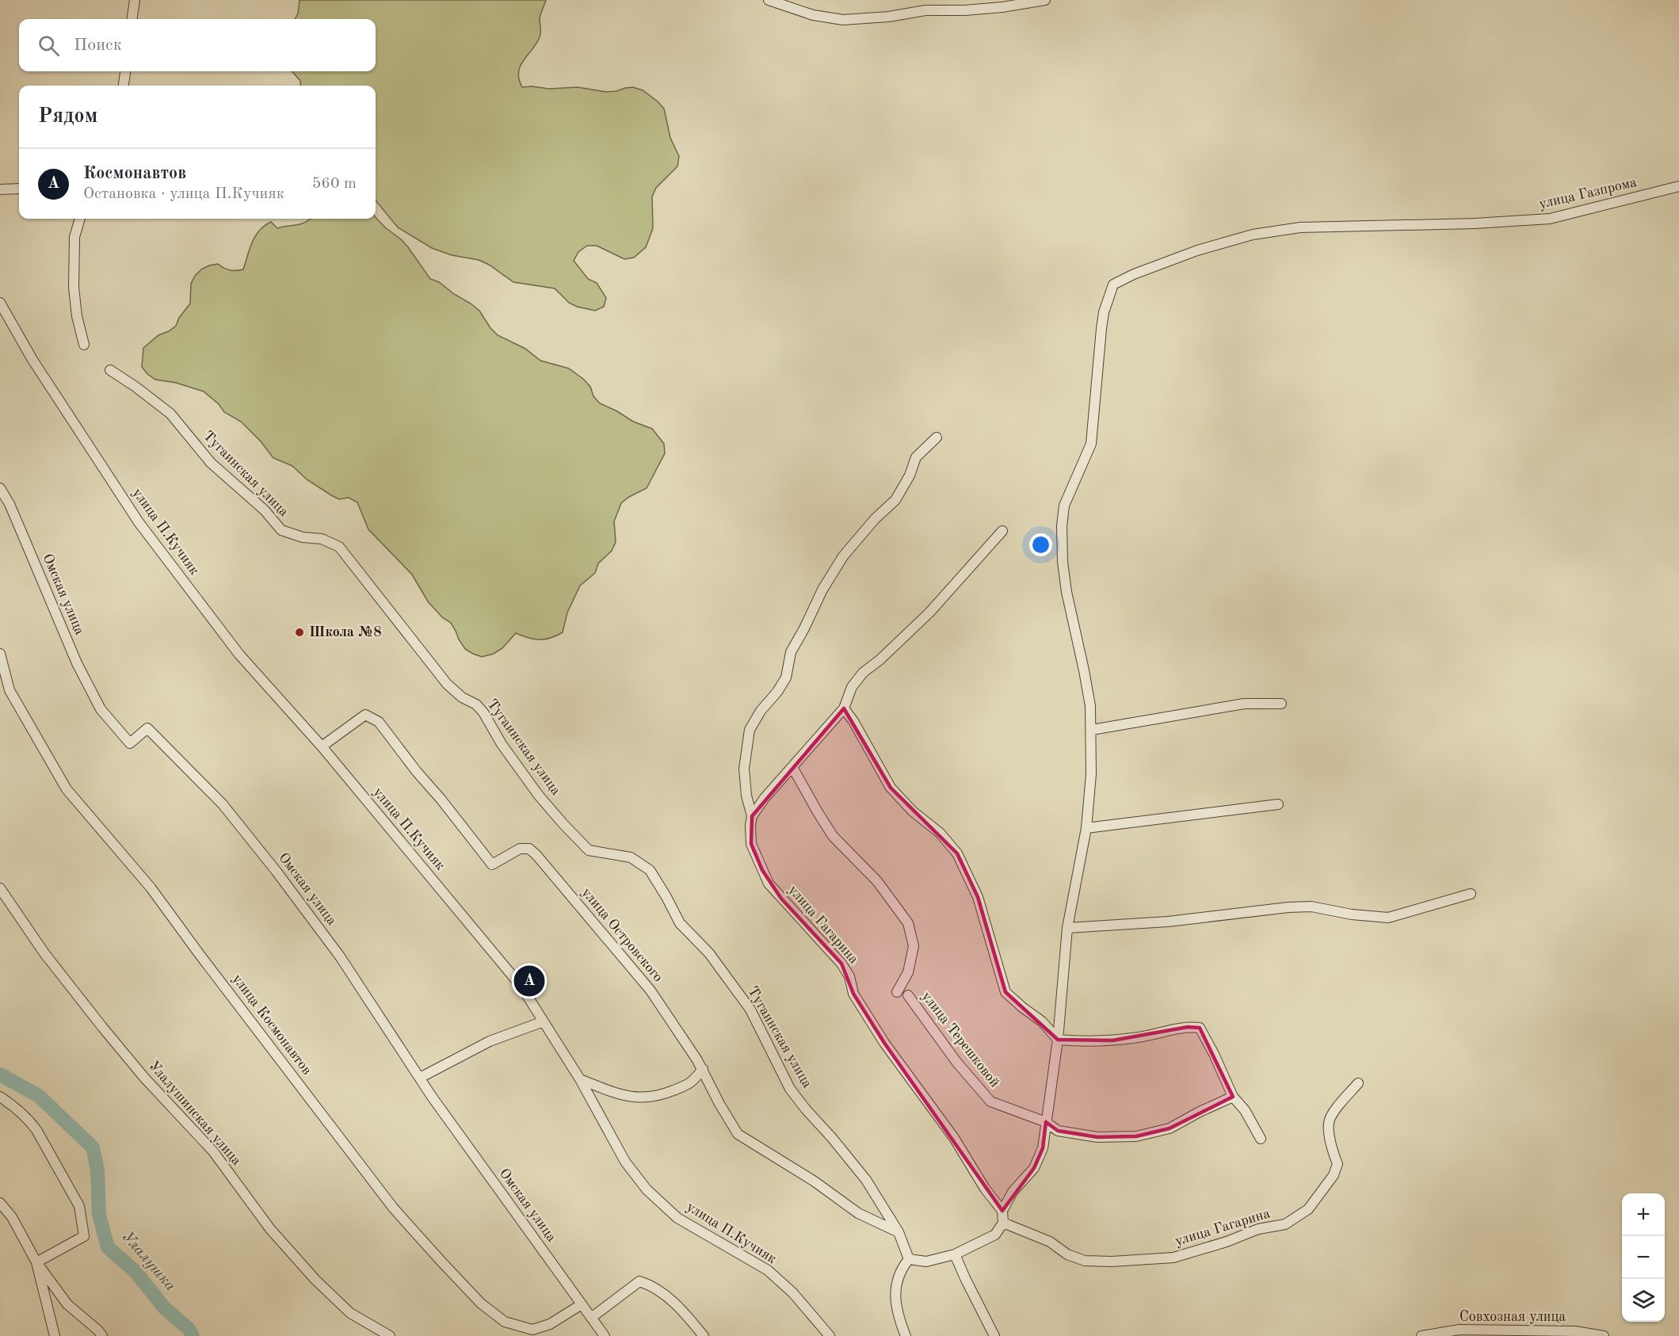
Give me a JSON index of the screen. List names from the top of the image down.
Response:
{
  "streets": {
    "street": [
      "улица Газпрома",
      "Тугаинская улица",
      "улица П.Кучияк",
      "Омская улица",
      "улица Гагарина",
      "улица Островского",
      "улица Космонавтов",
      "улица Терешковой",
      "Улалушинская улица",
      "Совхозная улица"
    ]
  },
  "crossings": [
    ["Тугаинская улица", "улица Островского"],
    ["улица П.Кучияк", "улица Островского"],
    ["Омская улица", "улица Космонавтов"]
  ],
  "water": ["Улалушка"],
  "places": ["Школа №8"],
  "page": {
    "search": "Поиск",
    "heading": "Рядом",
    "list": [
      {
        "mark": "A",
        "name": "Космонавтов",
        "note": "Остановка · улица П.Кучияк",
        "value": "560 m"
      }
    ],
    "pins": "A",
    "map_buttons": ["+", "−"]
  }
}
